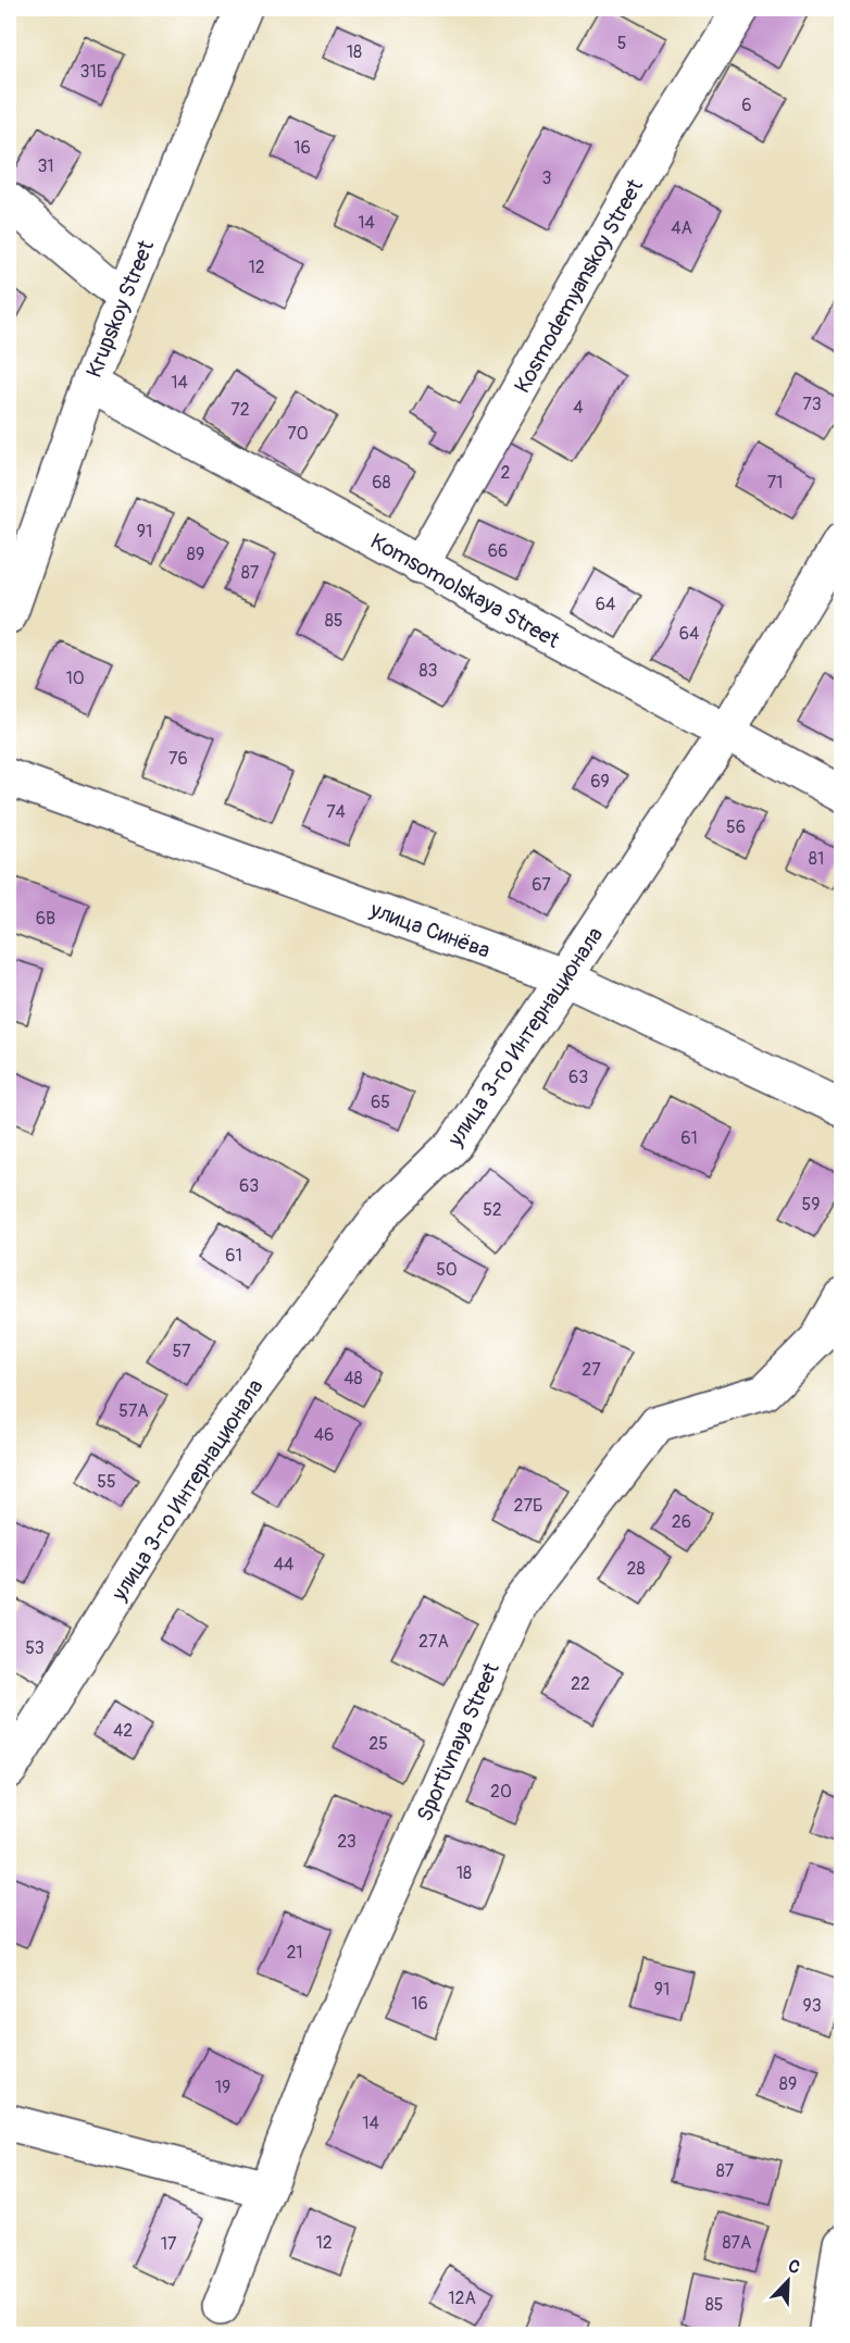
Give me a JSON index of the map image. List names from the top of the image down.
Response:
{
  "streets": {
    "street": [
      "Kosmodemyanskoy Street",
      "Krupskoy Street",
      "Komsomolskaya Street",
      "улица Синёва",
      "улица 3-го Интернационала",
      "Sportivnaya Street"
    ]
  },
  "crossings": [
    ["Kosmodemyanskoy Street", "Komsomolskaya Street"],
    ["Krupskoy Street", "Komsomolskaya Street"],
    ["Komsomolskaya Street", "улица 3-го Интернационала"],
    ["улица Синёва", "улица 3-го Интернационала"]
  ],
  "house_numbers": [
    "5",
    "18",
    "31Б",
    "6",
    "16",
    "31",
    "3",
    "14",
    "4А",
    "12",
    "14",
    "73",
    "4",
    "72",
    "70",
    "2",
    "68",
    "71",
    "91",
    "66",
    "89",
    "87",
    "64",
    "85",
    "64",
    "83",
    "10",
    "76",
    "69",
    "74",
    "56",
    "81",
    "67",
    "6В",
    "63",
    "65",
    "61",
    "63",
    "59",
    "52",
    "61",
    "50",
    "57",
    "27",
    "48",
    "57А",
    "46",
    "55",
    "27Б",
    "26",
    "44",
    "28",
    "27А",
    "53",
    "22",
    "42",
    "25",
    "20",
    "23",
    "18",
    "21",
    "91",
    "16",
    "93",
    "89",
    "19",
    "14",
    "87",
    "12",
    "87А",
    "17",
    "12А",
    "85"
  ],
  "north": "top right"
}
